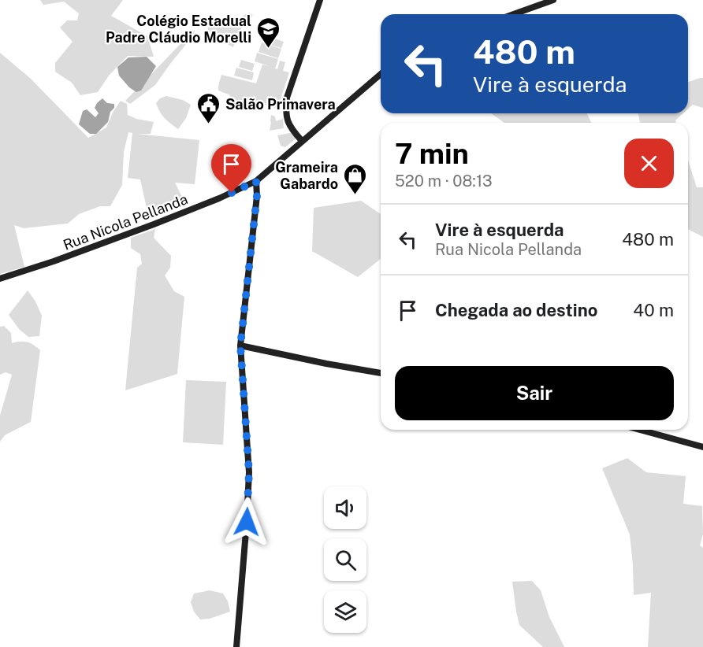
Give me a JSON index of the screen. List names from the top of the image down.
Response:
{
  "streets": {
    "main road": ["Rua Nicola Pellanda"]
  },
  "places": {
    "school or university": ["Colégio Estadual Padre Cláudio Morelli"],
    "public building": ["Salão Primavera"],
    "shop": ["Grameira Gabardo"]
  },
  "page": {
    "turn": ["480 m", "Vire à esquerda"],
    "heading": ["7 min", "520 m · 08:13"],
    "list": [
      {
        "name": "Vire à esquerda",
        "note": "Rua Nicola Pellanda",
        "value": "480 m"
      },
      {
        "name": "Chegada ao destino",
        "value": "40 m"
      }
    ],
    "buttons": "Sair"
  }
}
